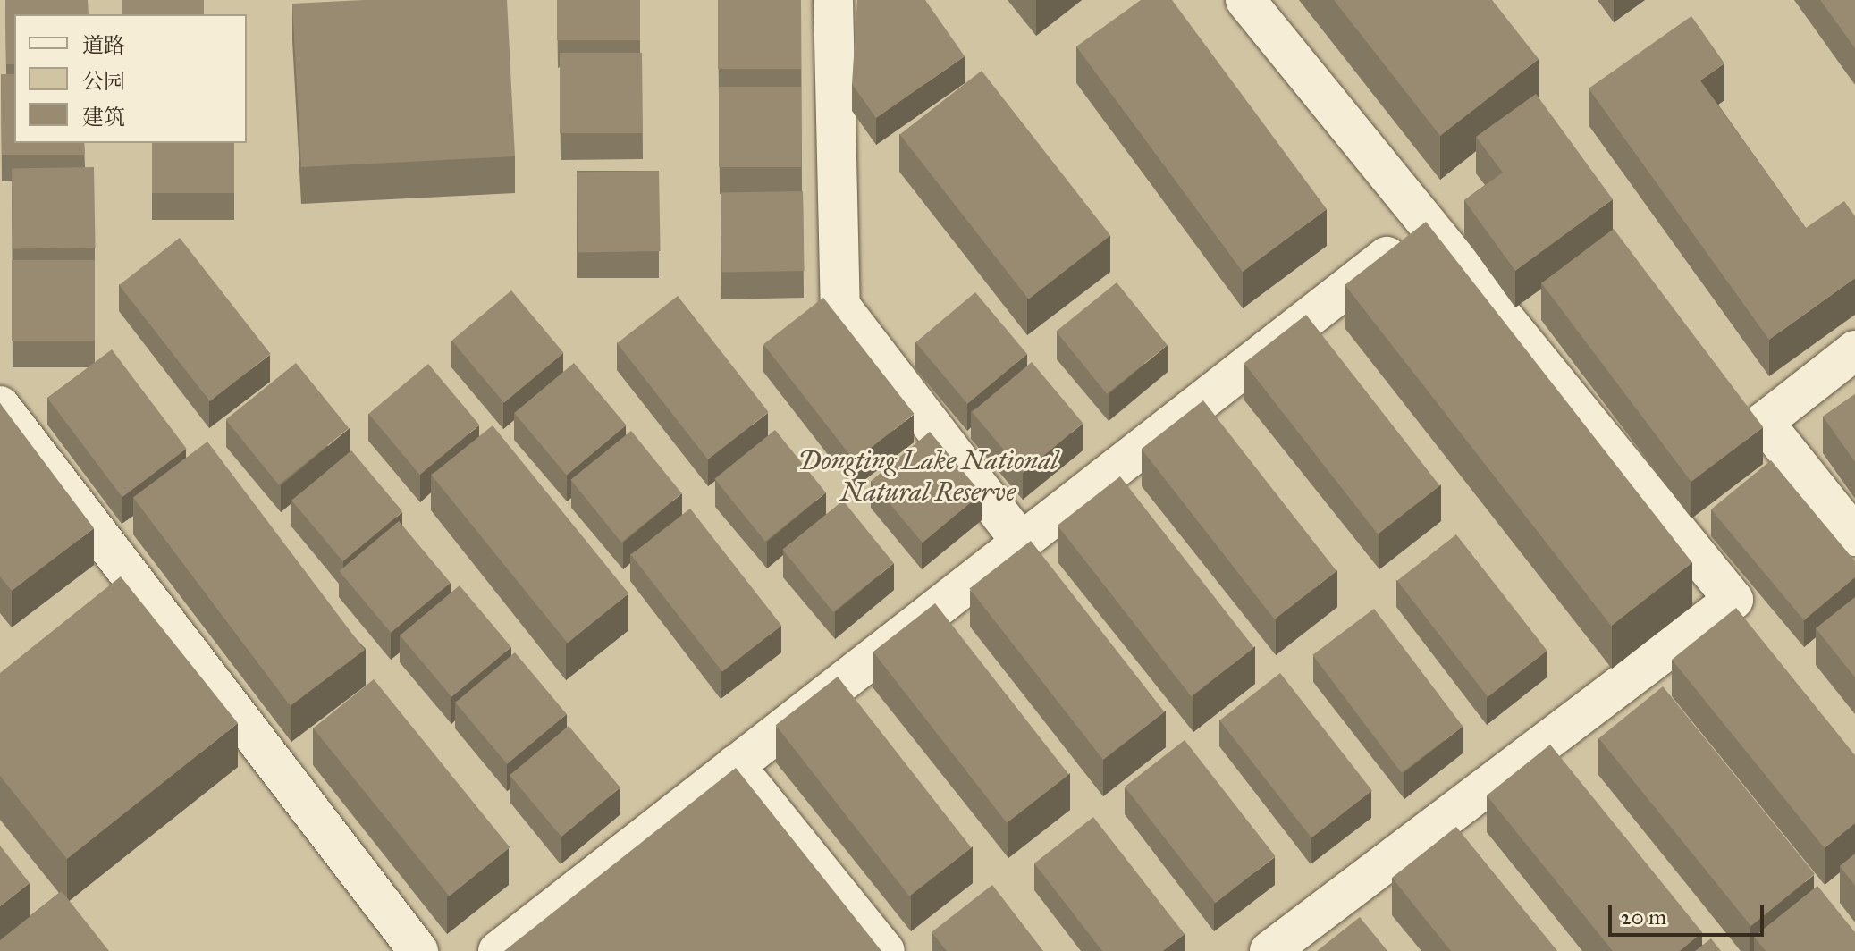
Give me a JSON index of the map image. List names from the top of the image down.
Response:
{
  "parks": ["Dongting Lake National Natural Reserve"],
  "legend": ["道路", "公园", "建筑"],
  "scale_bar": "20 m"
}
